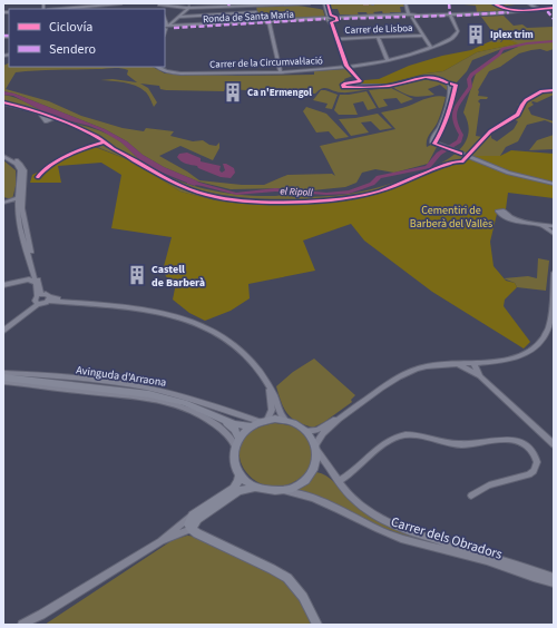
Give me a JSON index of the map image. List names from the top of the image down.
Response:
{
  "streets": {
    "main road": ["Avinguda d'Arraona"],
    "street": [
      "Ronda de Santa Maria",
      "Carrer de Lisboa",
      "Carrer de la Circumval·lació",
      "Carrer dels Obradors"
    ]
  },
  "crossings": [
    ["Ronda de Santa Maria", "Carrer de la Circumval·lació"],
    ["Avinguda d'Arraona", "Carrer dels Obradors"]
  ],
  "water": ["el Ripoll"],
  "parks": ["Cementiri de Barberà del Vallès"],
  "places": {
    "building": ["Iplex trim", "Ca n'Ermengol", "Castell de Barberà"]
  },
  "legend": ["Ciclovía", "Sendero"]
}
